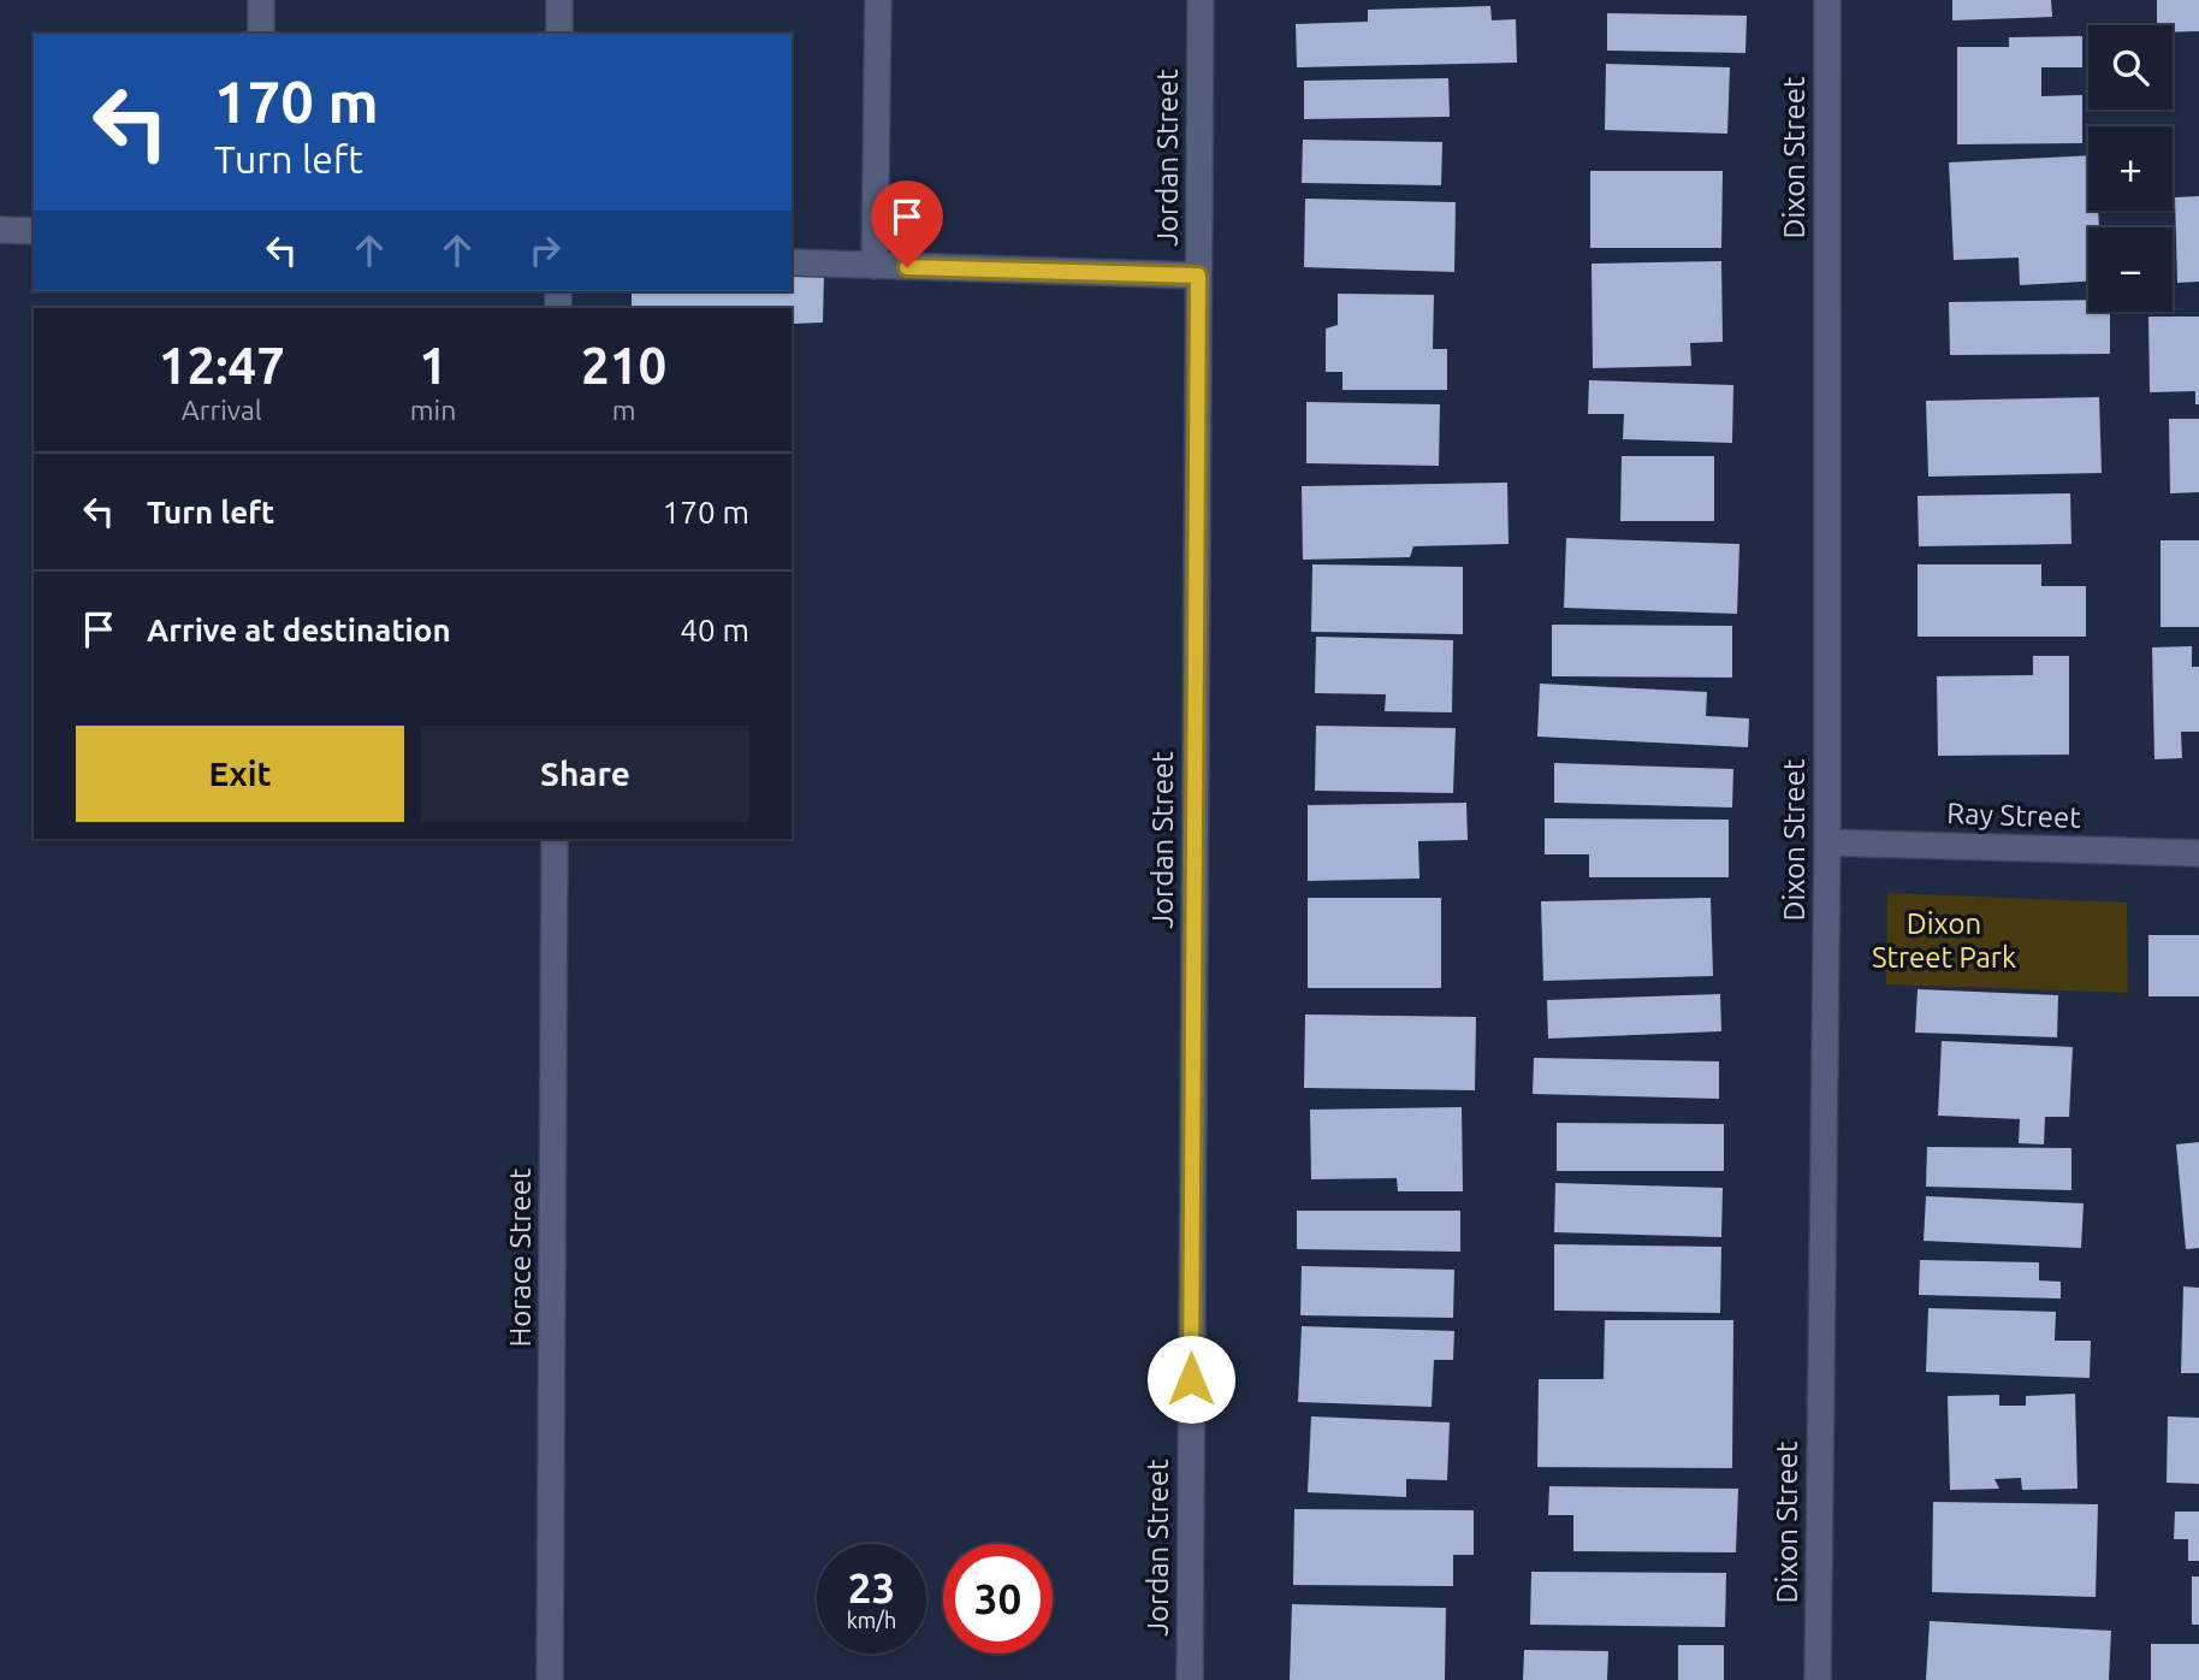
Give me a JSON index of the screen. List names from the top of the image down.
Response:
{
  "streets": {
    "street": [
      "Jordan Street",
      "Dixon Street",
      "Ray Street",
      "Horace Street"
    ]
  },
  "crossings": [
    ["Dixon Street", "Ray Street"]
  ],
  "parks": ["Dixon Street Park"],
  "page": {
    "map_buttons": ["+", "−"],
    "turn": ["170 m", "Turn left"],
    "eta": [
      "12:47",
      "Arrival",
      "1",
      "min",
      "210",
      "m"
    ],
    "list": [
      {
        "name": "Turn left",
        "value": "170 m"
      },
      {
        "name": "Arrive at destination",
        "value": "40 m"
      }
    ],
    "buttons": ["Exit", "Share"],
    "speed": "23 km/h",
    "limit": "30"
  }
}
